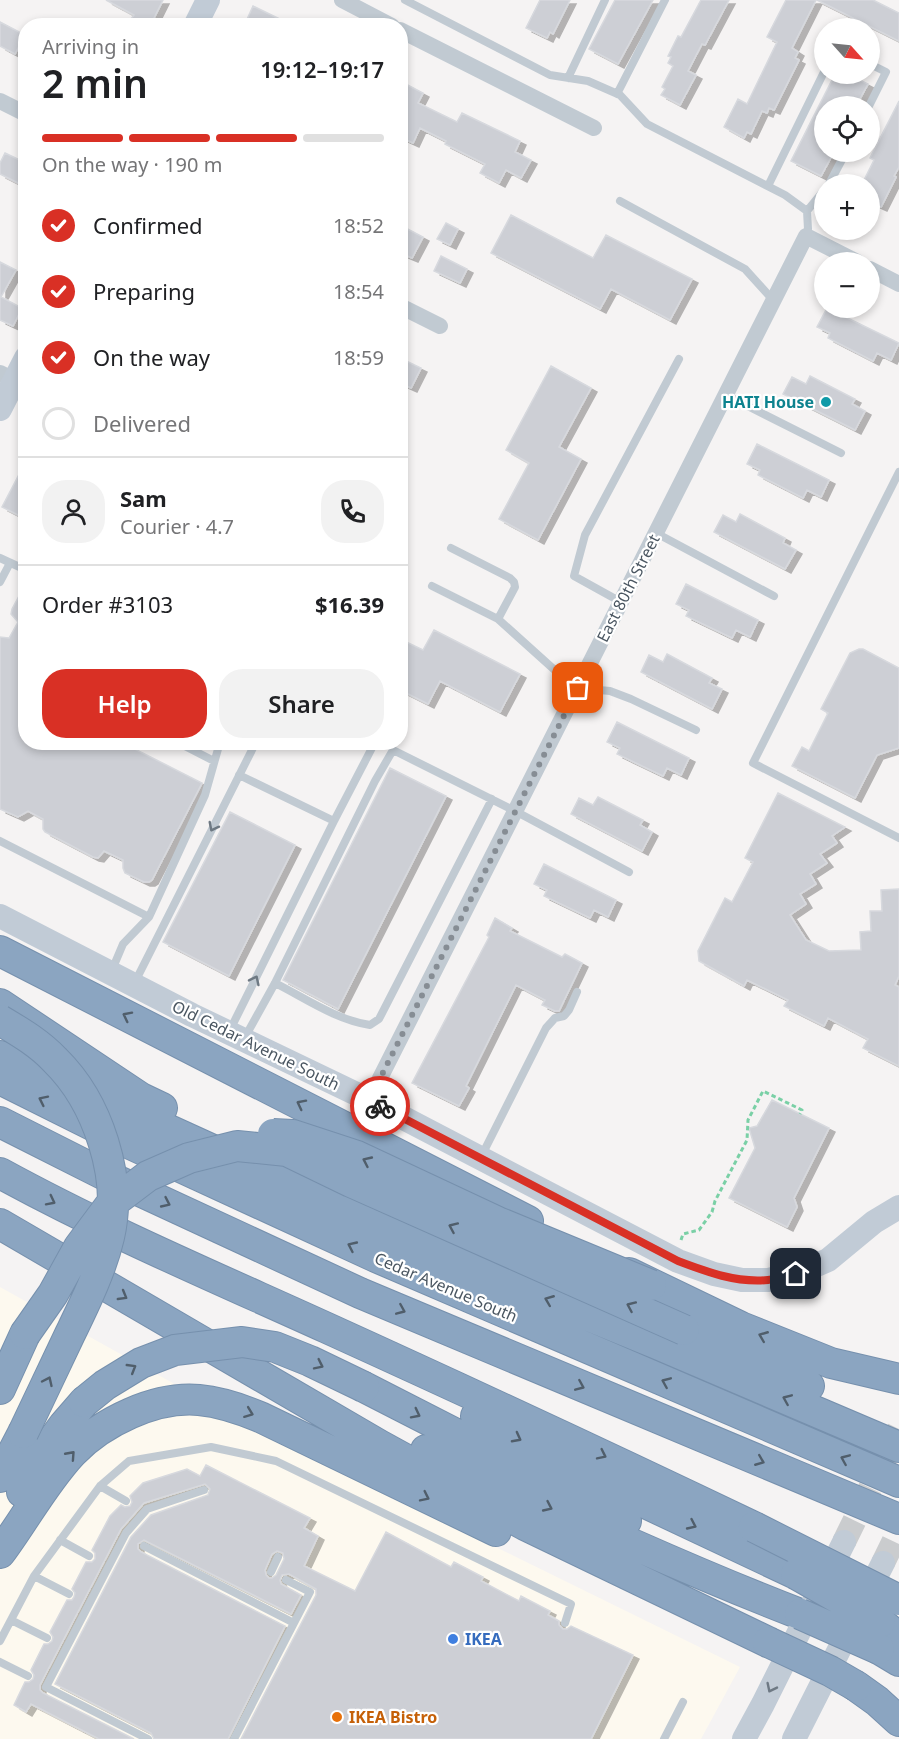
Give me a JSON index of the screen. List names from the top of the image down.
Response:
{
  "streets": {
    "highway": ["Cedar Avenue South"],
    "street": ["East 80th Street", "Old Cedar Avenue South"]
  },
  "crossings": [
    ["East 80th Street", "Old Cedar Avenue South"]
  ],
  "places": ["HATI House", "IKEA", "IKEA Bistro"],
  "north": "bottom right",
  "page": {
    "map_buttons": ["+", "−"],
    "heading": ["2 min", "Arriving in", "19:12–19:17"],
    "panel": [
      "Sam",
      "Courier · 4.7",
      "Order #3103",
      "$16.39"
    ],
    "bar": "On the way · 190 m",
    "list": [
      ["Confirmed", "18:52"],
      ["Preparing", "18:54"],
      ["On the way", "18:59"],
      "Delivered"
    ],
    "buttons": ["Help", "Share"]
  }
}
